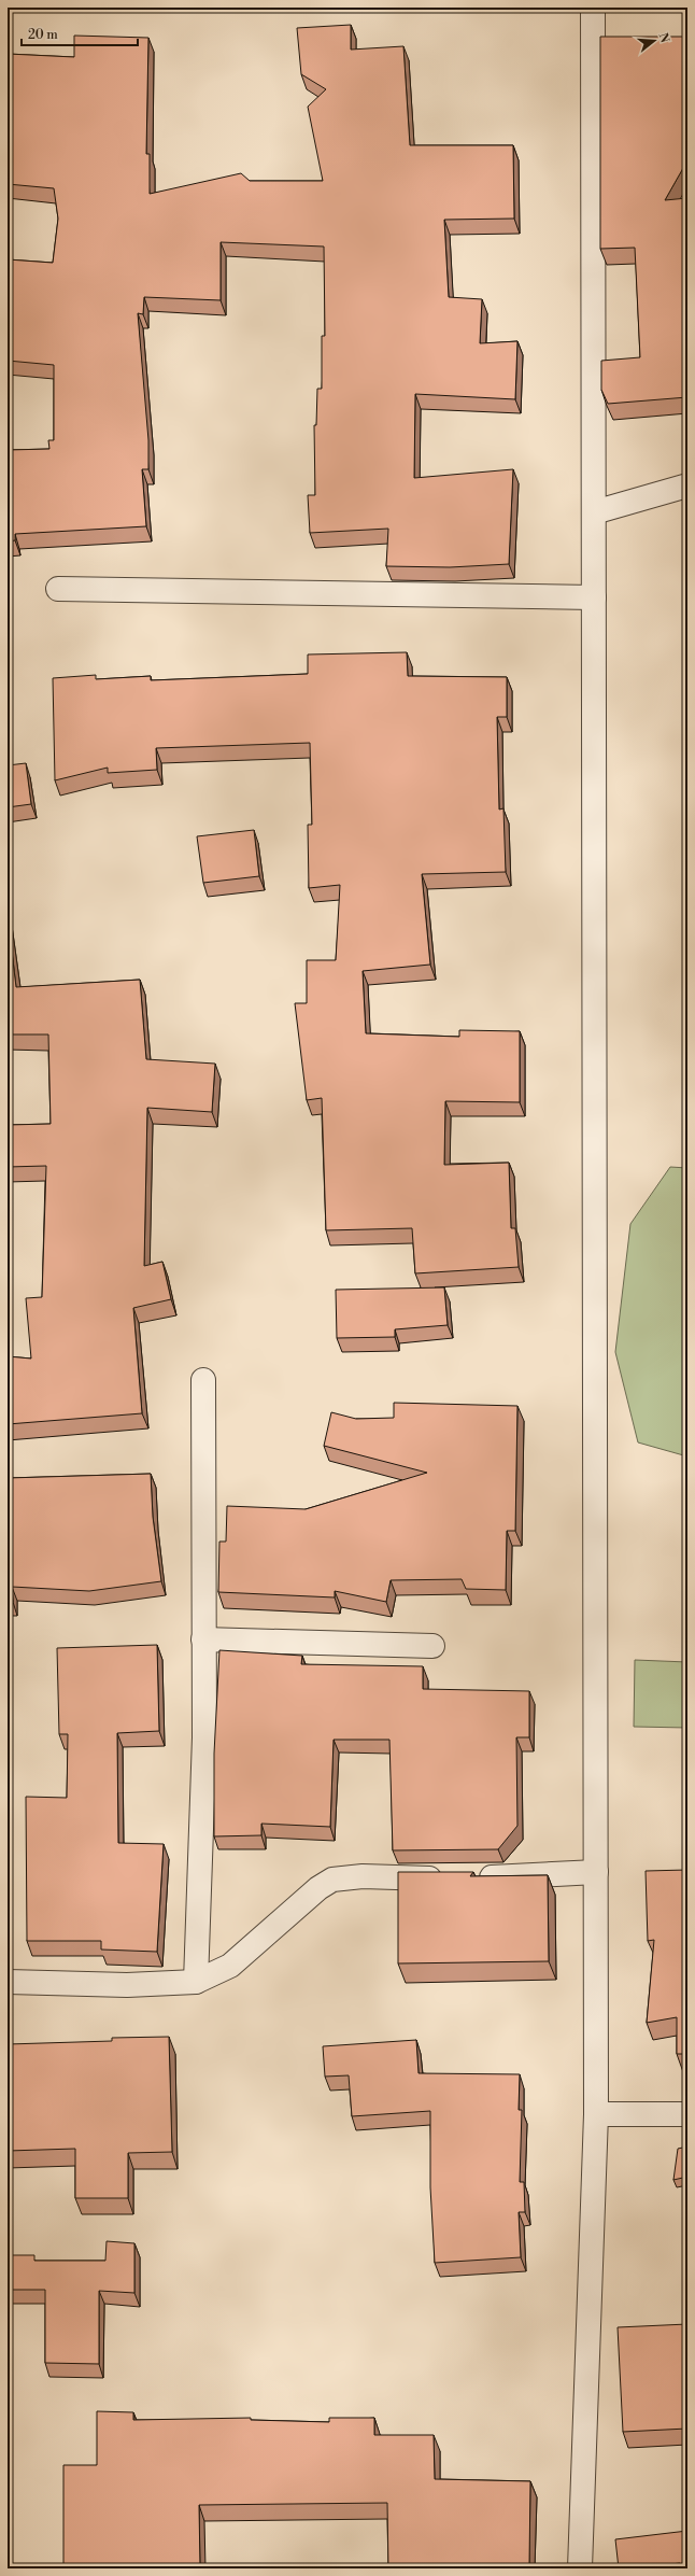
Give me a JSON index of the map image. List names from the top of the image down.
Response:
{
  "scale_bar": "20 m",
  "north": "right"
}
